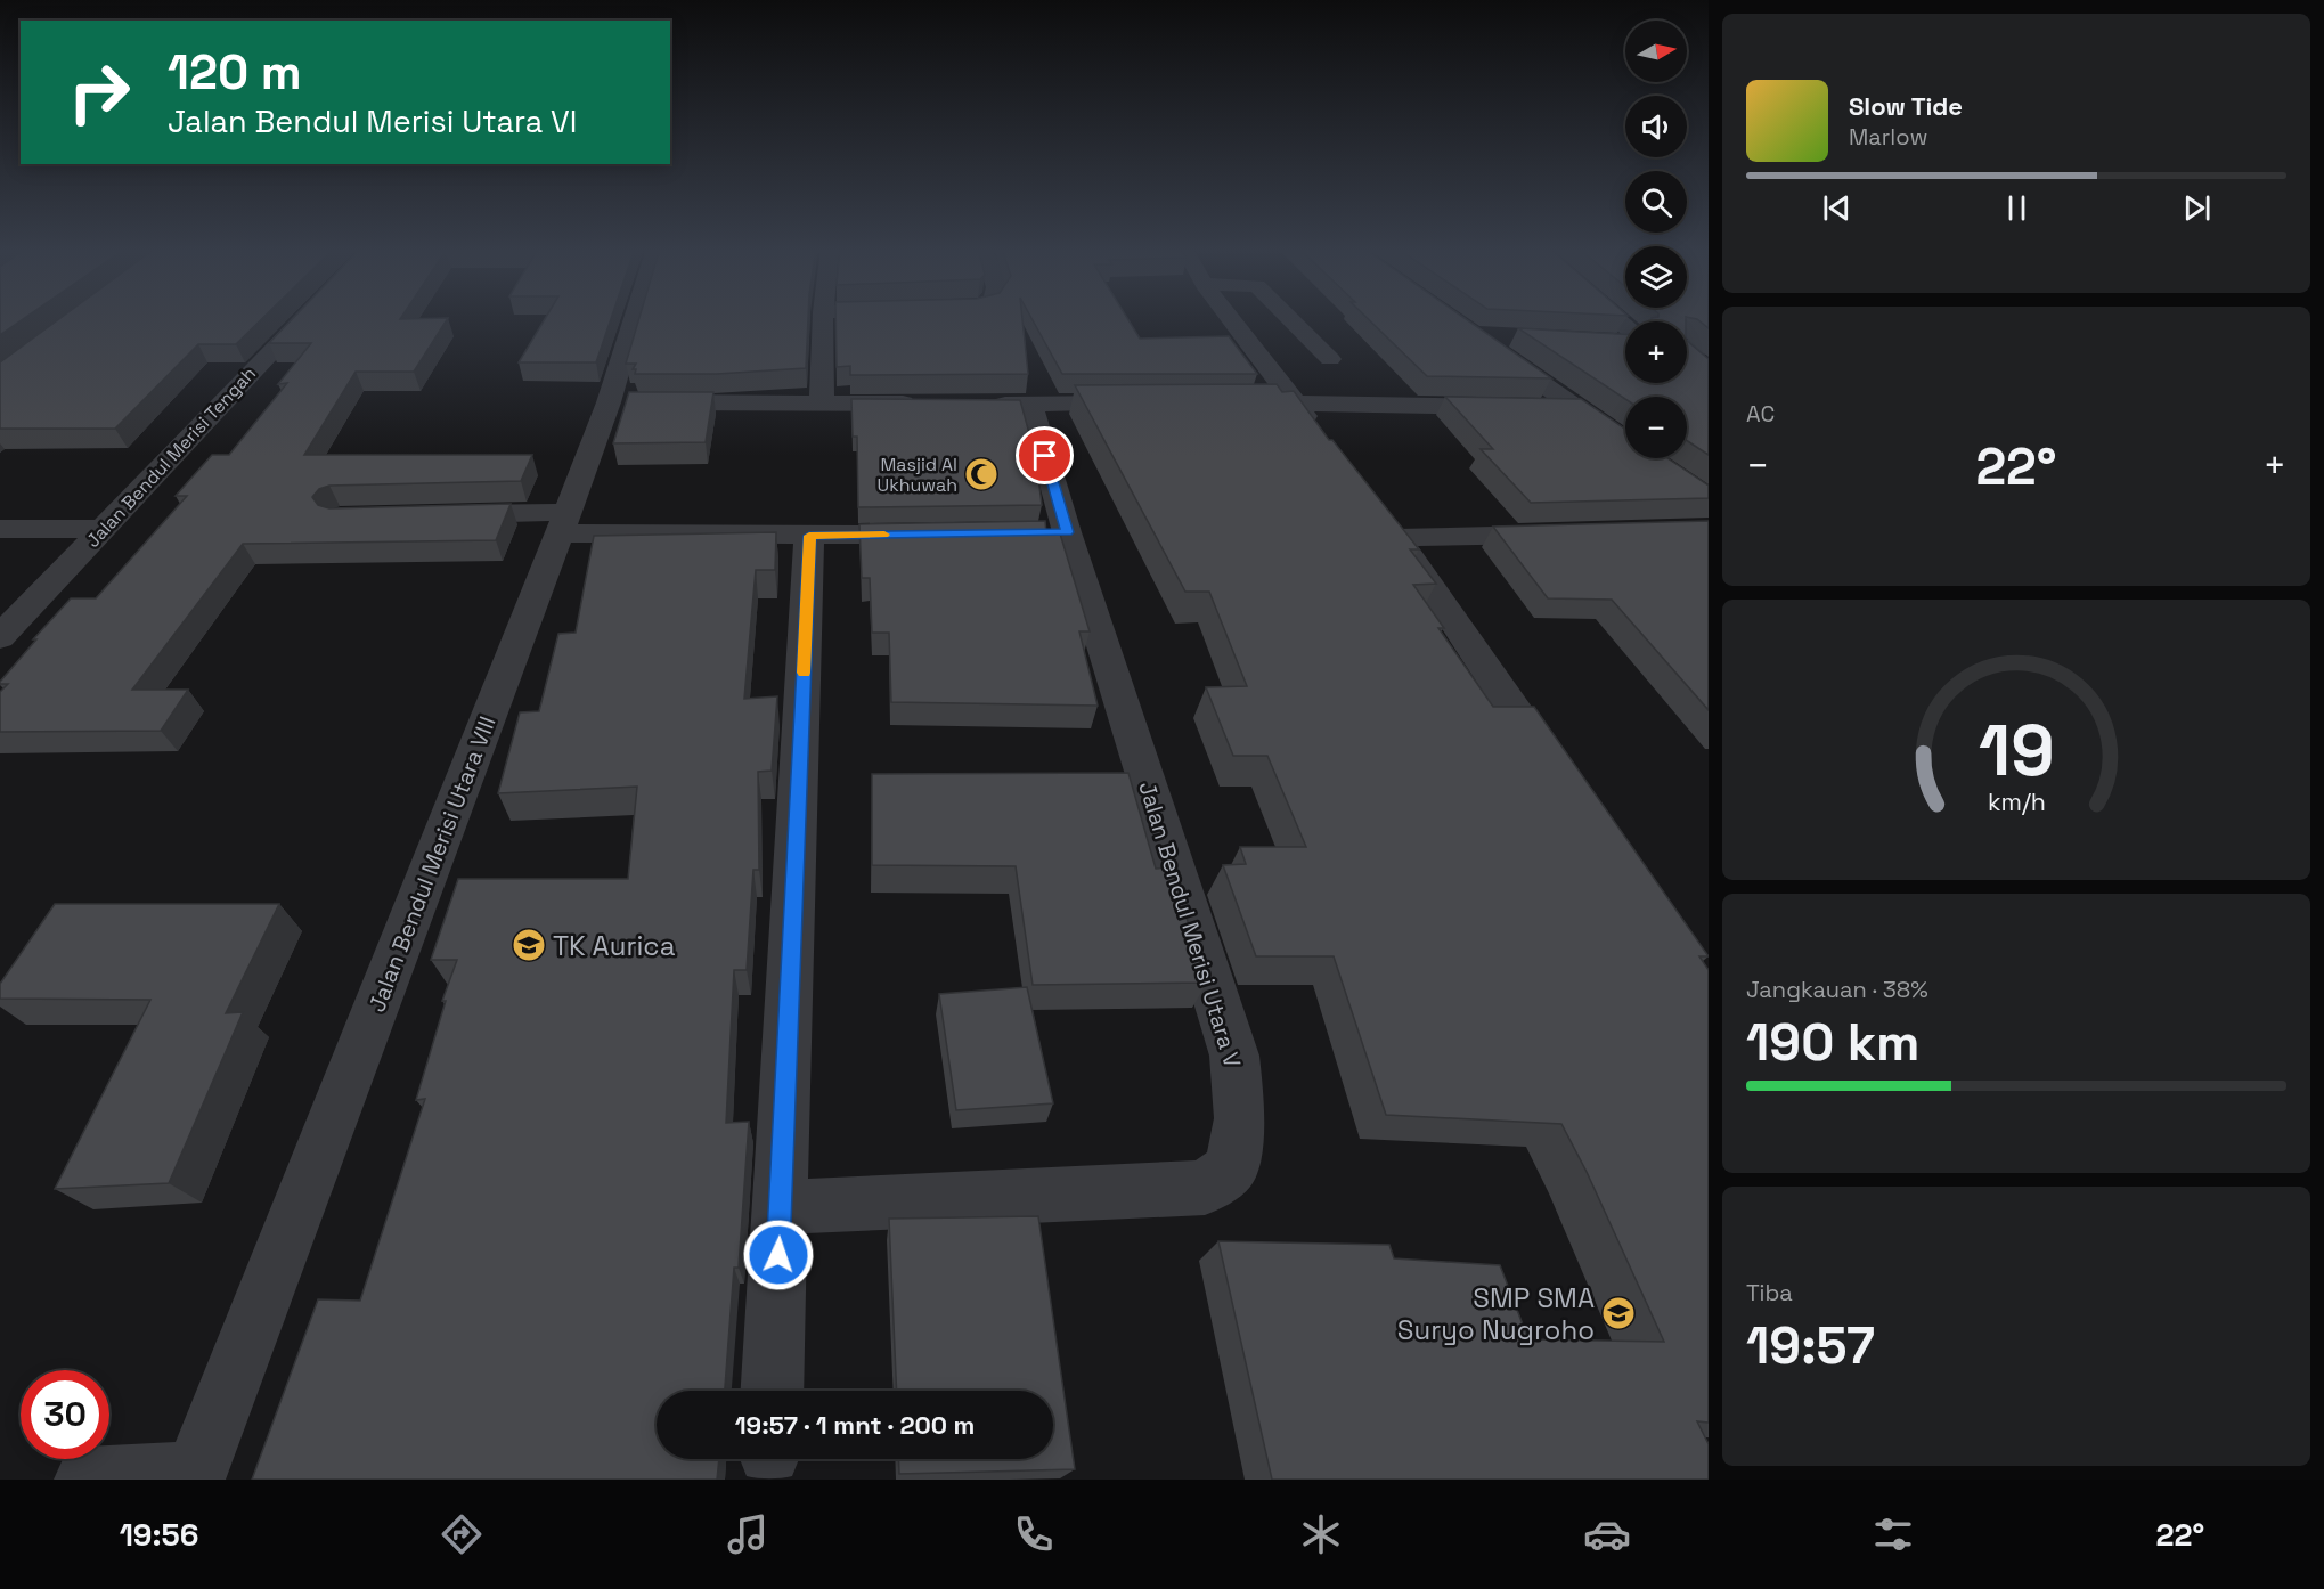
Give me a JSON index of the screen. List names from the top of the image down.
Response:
{
  "streets": {
    "street": ["Jalan Bendul Merisi Tengah", "Jalan Bendul Merisi Utara VIII", "Jalan Bendul Merisi Utara V"]
  },
  "places": {
    "mosque": ["Masjid Al Ukhuwah"],
    "school or university": ["TK Aurica", "SMP SMA Suryo Nugroho"]
  },
  "north": "right",
  "page": {
    "map_buttons": ["+", "−"],
    "turn": ["120 m", "Jalan Bendul Merisi Utara VI"],
    "song": ["Slow Tide", "Marlow"],
    "tile": [
      "AC",
      ["Jangkauan · 38%", "190 km"],
      ["Tiba", "19:57"]
    ],
    "heat": ["−", "22°", "+"],
    "limit": "30",
    "trip": "19:57 · 1 mnt · 200 m",
    "tabs": ["19:56", "22°"],
    "gauge": ["19", "km/h"]
  }
}
